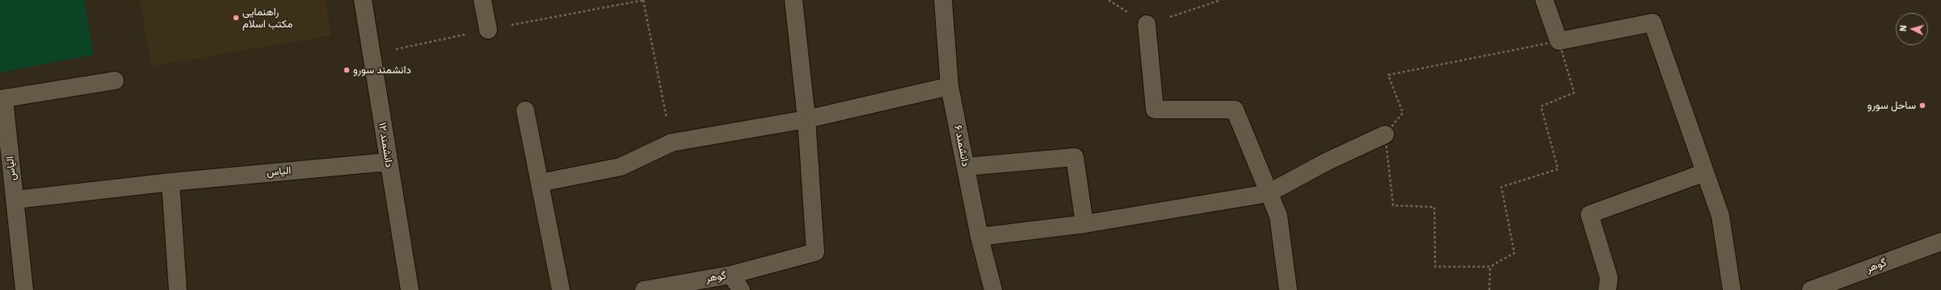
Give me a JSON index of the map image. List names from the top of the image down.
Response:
{
  "streets": {
    "street": [
      "دانشمند ۱۲",
      "دانشمند ۶",
      "الیاس",
      "گوهر"
    ]
  },
  "crossings": [
    ["دانشمند ۱۲", "الیاس"]
  ],
  "places": ["راهنمایی مکتب اسلام", "دانشمند سورو", "ساحل سورو"],
  "north": "left"
}
